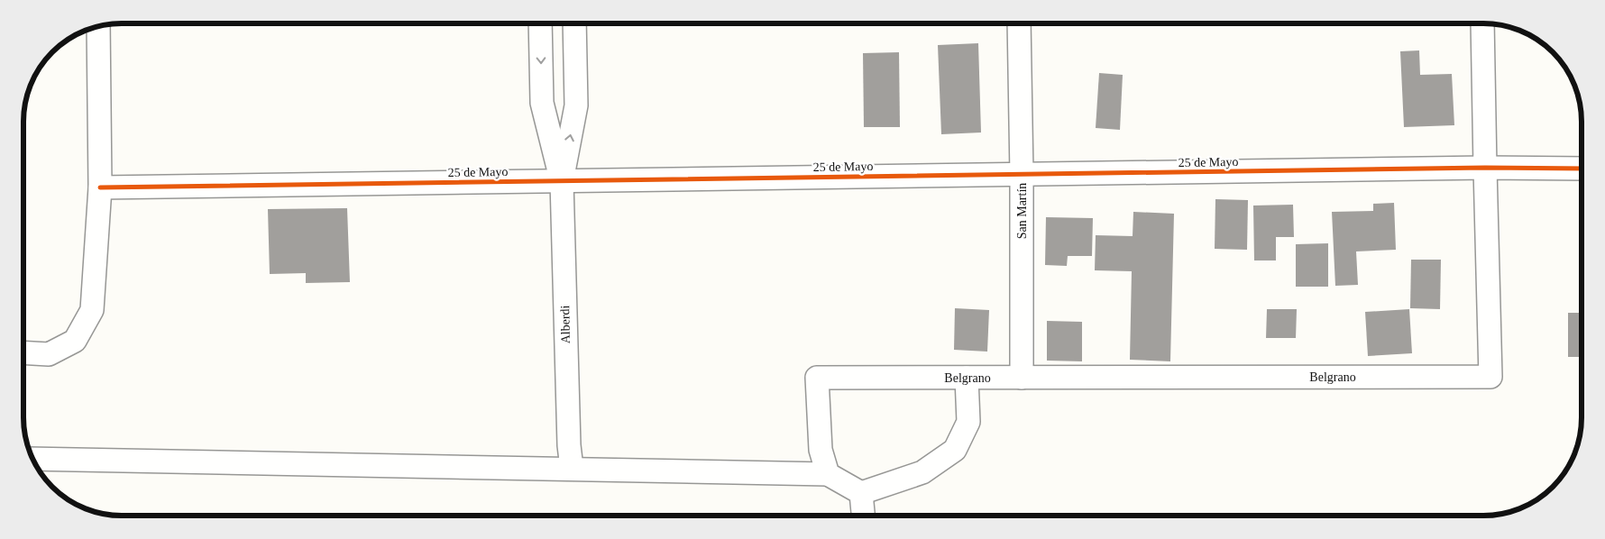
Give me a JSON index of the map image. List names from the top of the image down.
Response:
{
  "streets": {
    "street": [
      "25 de Mayo",
      "San Martín",
      "Alberdi",
      "Belgrano"
    ]
  },
  "crossings": [
    ["25 de Mayo", "San Martín"],
    ["25 de Mayo", "Alberdi"],
    ["25 de Mayo", "Belgrano"],
    ["San Martín", "Belgrano"]
  ]
}
